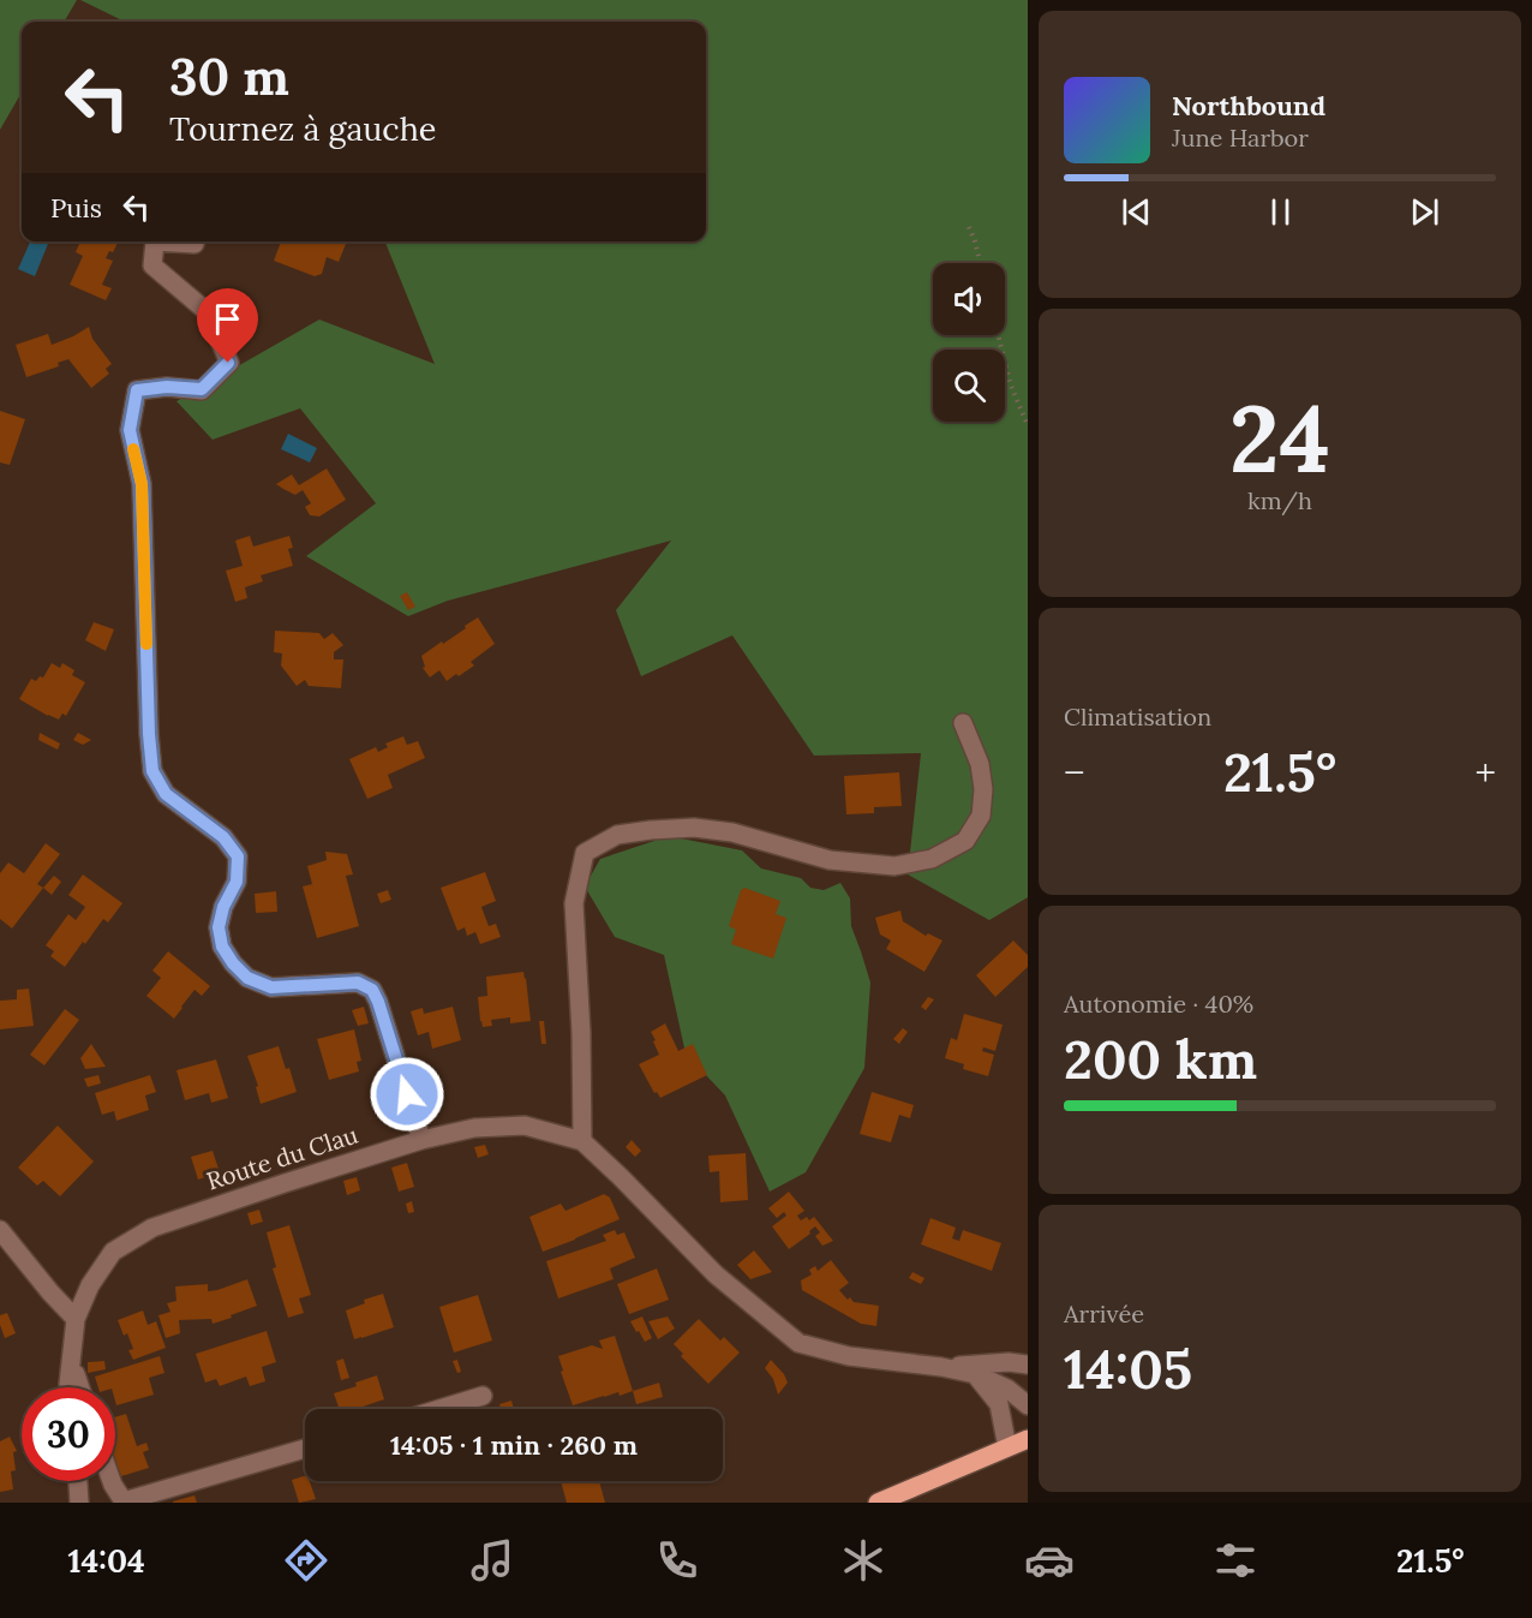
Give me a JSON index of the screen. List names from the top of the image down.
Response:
{
  "streets": {
    "street": ["Route du Clau"]
  },
  "page": {
    "turn": ["30 m", "Tournez à gauche"],
    "song": ["Northbound", "June Harbor"],
    "then": "Puis",
    "tile": [
      ["24", "km/h"],
      "Climatisation",
      ["Autonomie · 40%", "200 km"],
      ["Arrivée", "14:05"]
    ],
    "heat": ["−", "21.5°", "+"],
    "limit": "30",
    "trip": "14:05 · 1 min · 260 m",
    "tabs": ["14:04", "21.5°"]
  }
}
